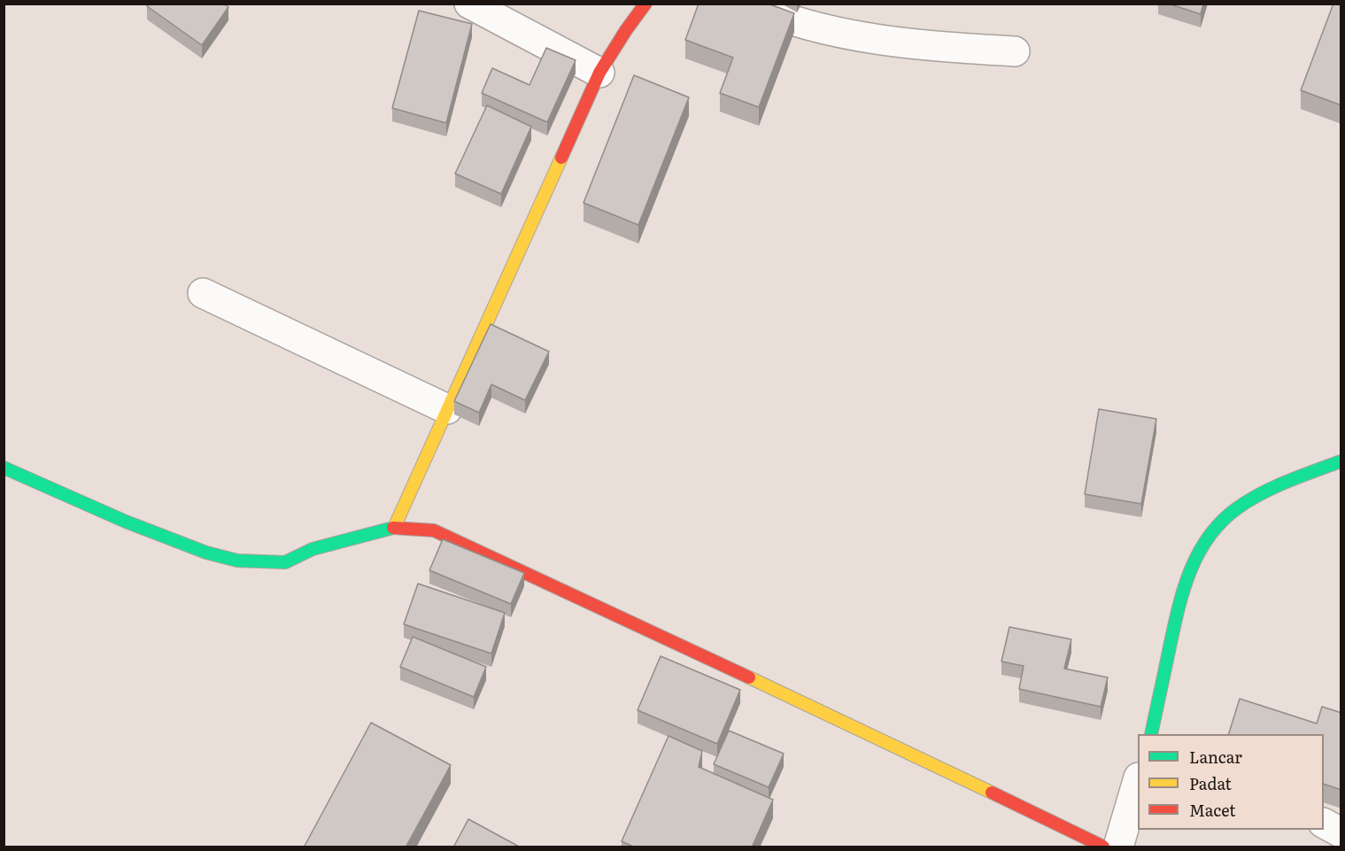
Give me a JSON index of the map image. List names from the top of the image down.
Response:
{
  "legend": ["Lancar", "Padat", "Macet"]
}
